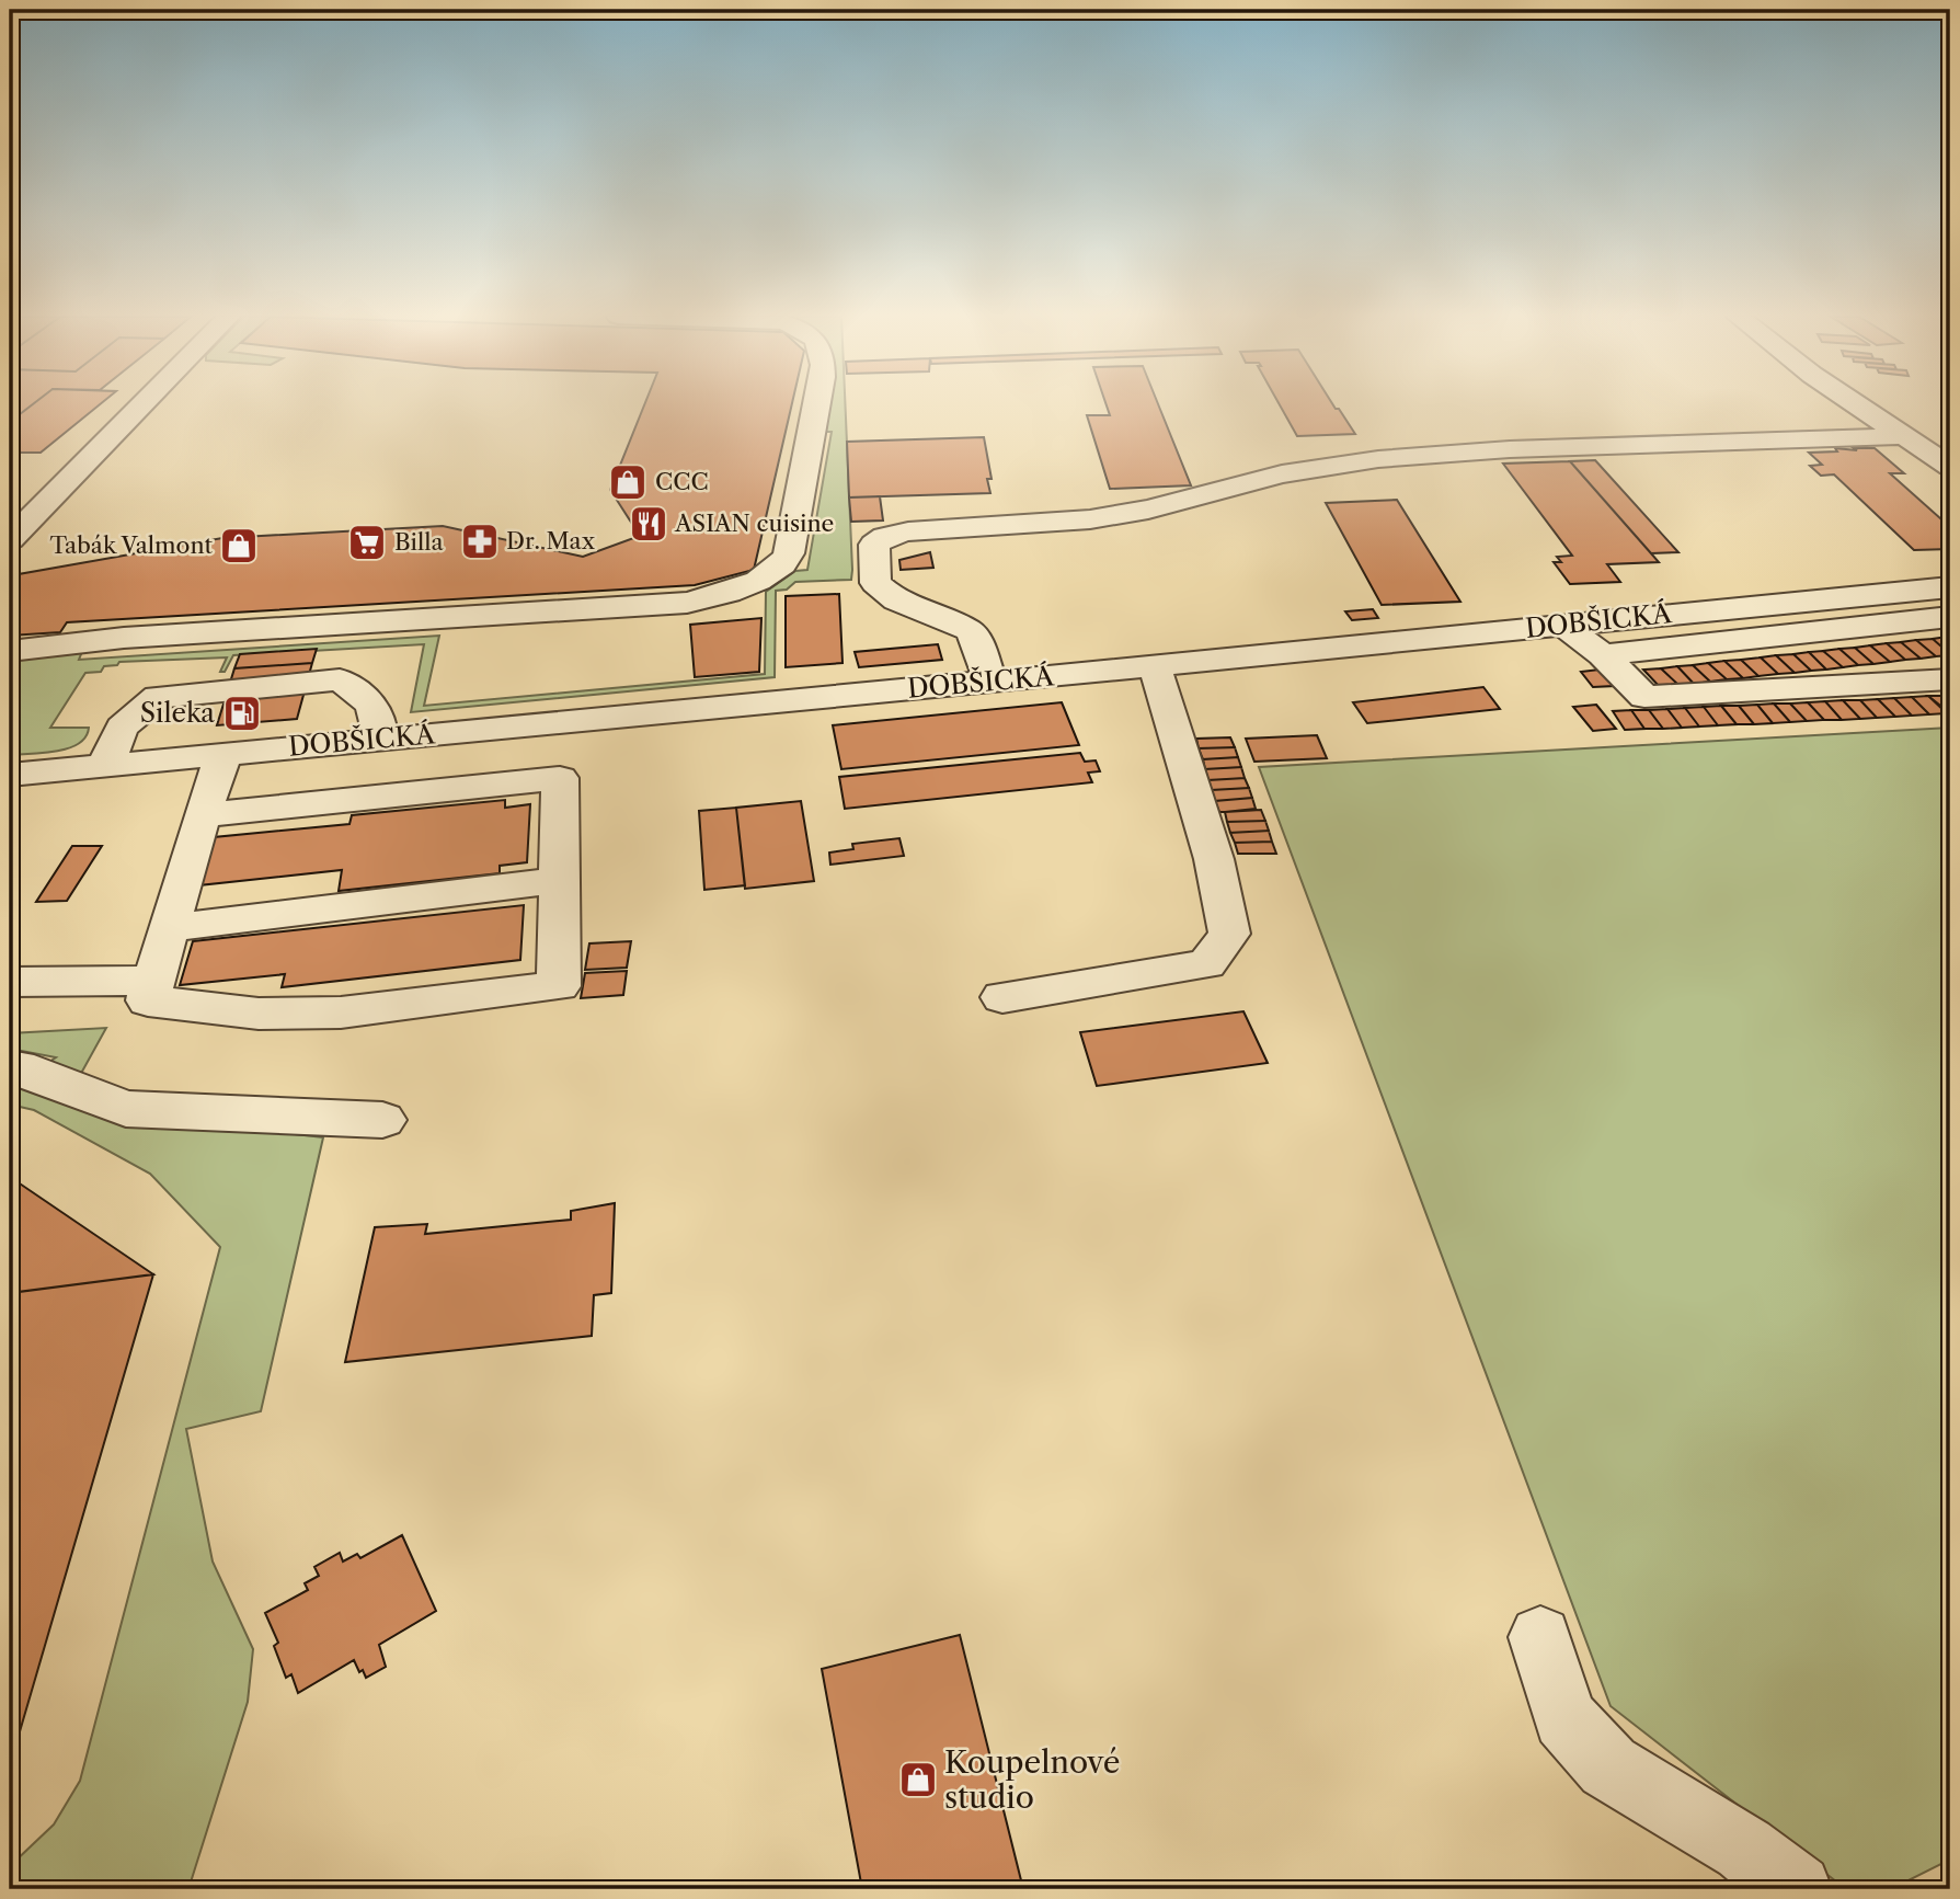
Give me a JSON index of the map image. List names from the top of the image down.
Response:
{
  "streets": {
    "street": ["DOBŠICKÁ"]
  },
  "places": {
    "shop": ["CCC", "Tabák Valmont", "Koupelnové studio"],
    "restaurant": ["ASIAN cuisine"],
    "pharmacy": ["Dr. Max"],
    "supermarket": ["Billa"],
    "fuel station": ["Sileka"]
  }
}
